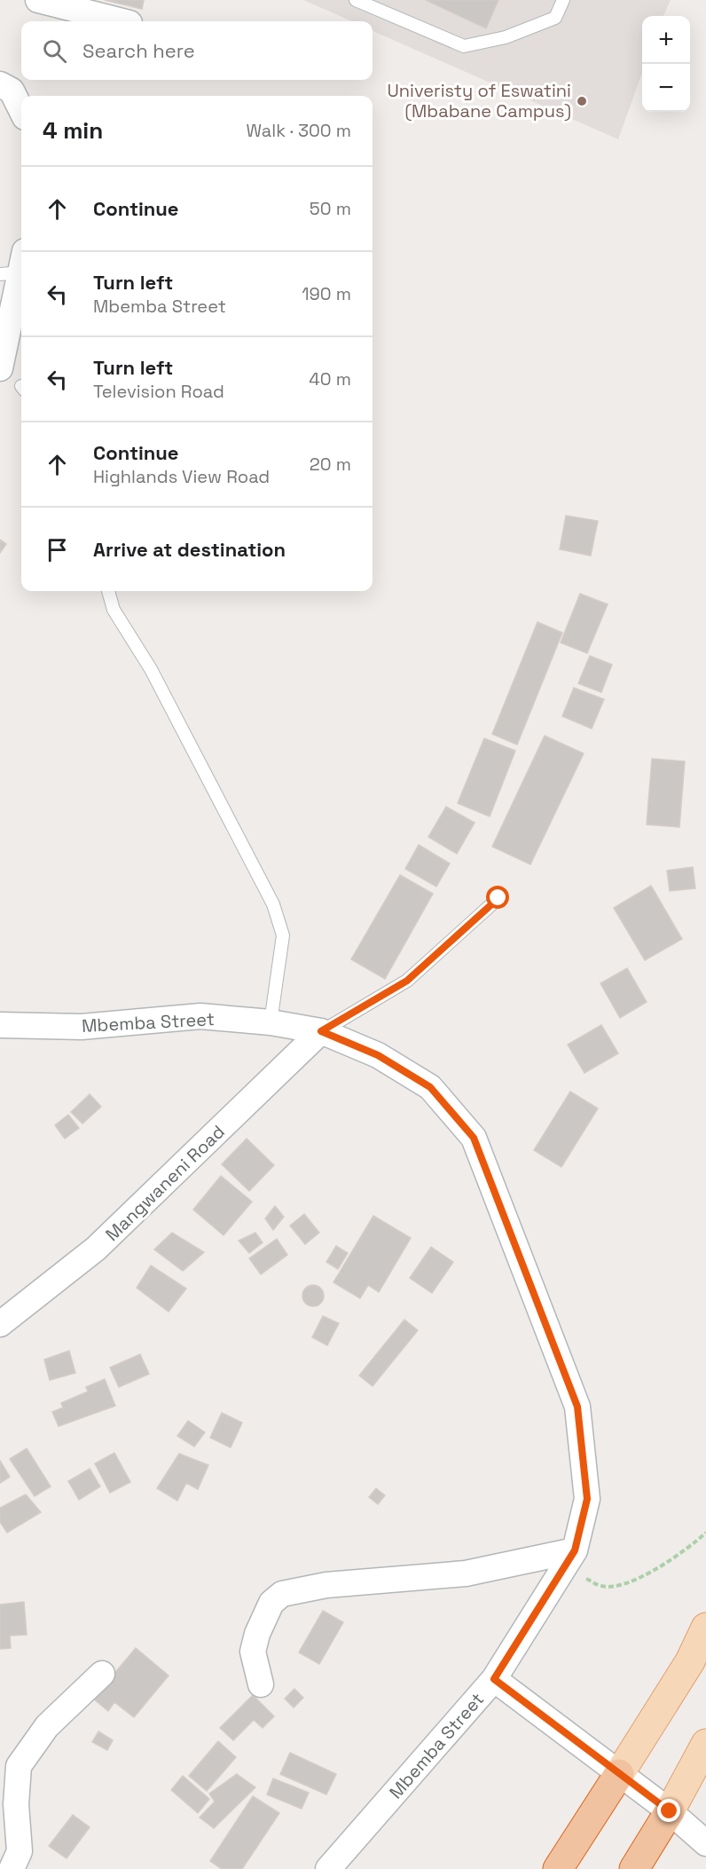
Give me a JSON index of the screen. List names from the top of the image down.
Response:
{
  "streets": {
    "street": ["Mbemba Street", "Mangwaneni Road"]
  },
  "crossings": [
    ["Mbemba Street", "Mangwaneni Road"]
  ],
  "places": ["Univeristy of Eswatini (Mbabane Campus)"],
  "page": {
    "map_buttons": ["+", "−"],
    "search": "Search here",
    "heading": ["4 min", "Walk · 300 m"],
    "list": [
      ["Continue", "50 m"],
      ["Turn left", "Mbemba Street", "190 m"],
      ["Turn left", "Television Road", "40 m"],
      ["Continue", "Highlands View Road", "20 m"],
      "Arrive at destination"
    ]
  }
}
